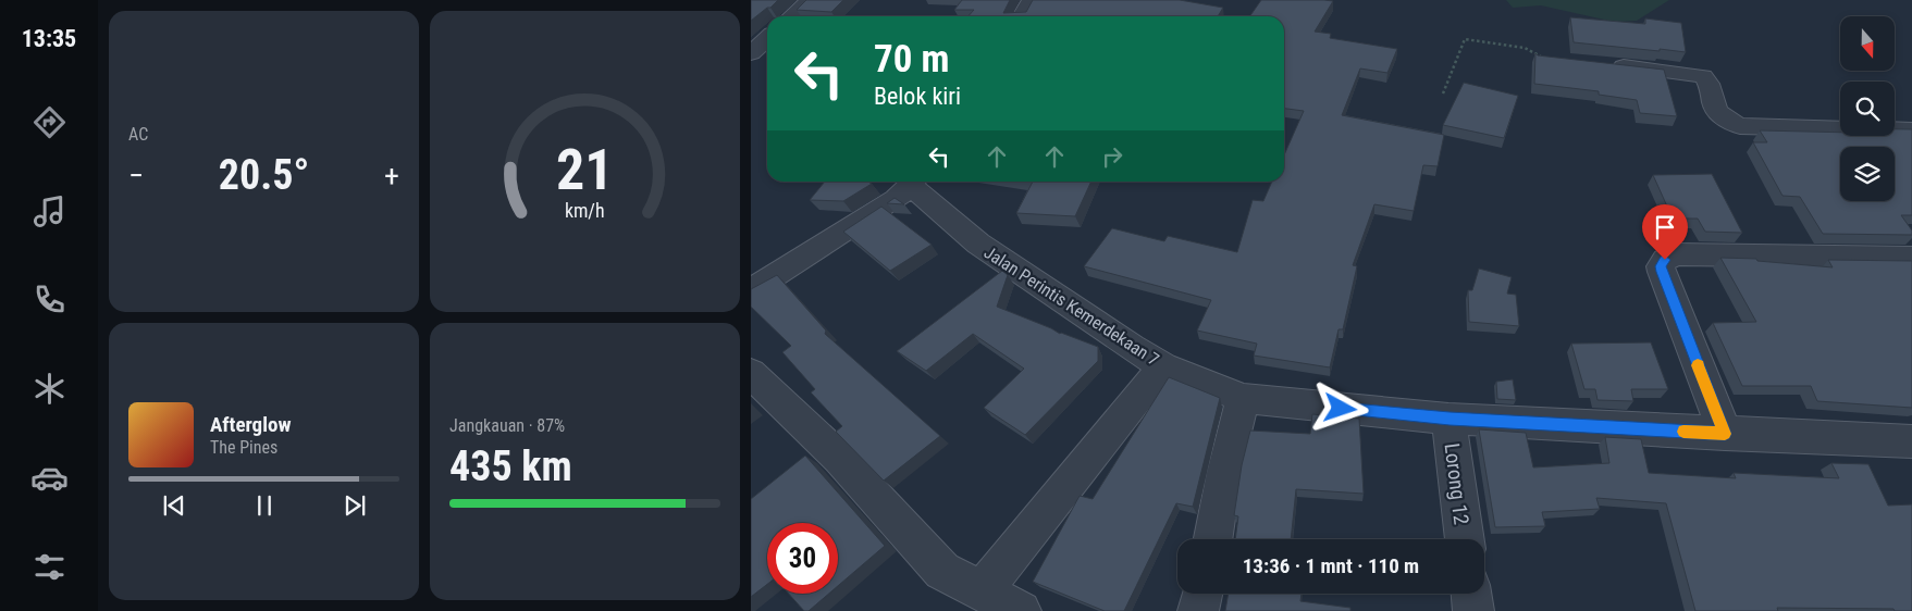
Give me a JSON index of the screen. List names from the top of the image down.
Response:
{
  "streets": {
    "street": ["Jalan Perintis Kemerdekaan 7", "Lorong 12"]
  },
  "crossings": [
    ["Jalan Perintis Kemerdekaan 7", "Lorong 12"]
  ],
  "north": "bottom",
  "page": {
    "tabs": "13:35",
    "tile": [
      "AC",
      ["Jangkauan · 87%", "435 km"]
    ],
    "turn": ["70 m", "Belok kiri"],
    "heat": ["−", "20.5°", "+"],
    "song": ["Afterglow", "The Pines"],
    "limit": "30",
    "trip": "13:36 · 1 mnt · 110 m",
    "gauge": ["21", "km/h"]
  }
}
